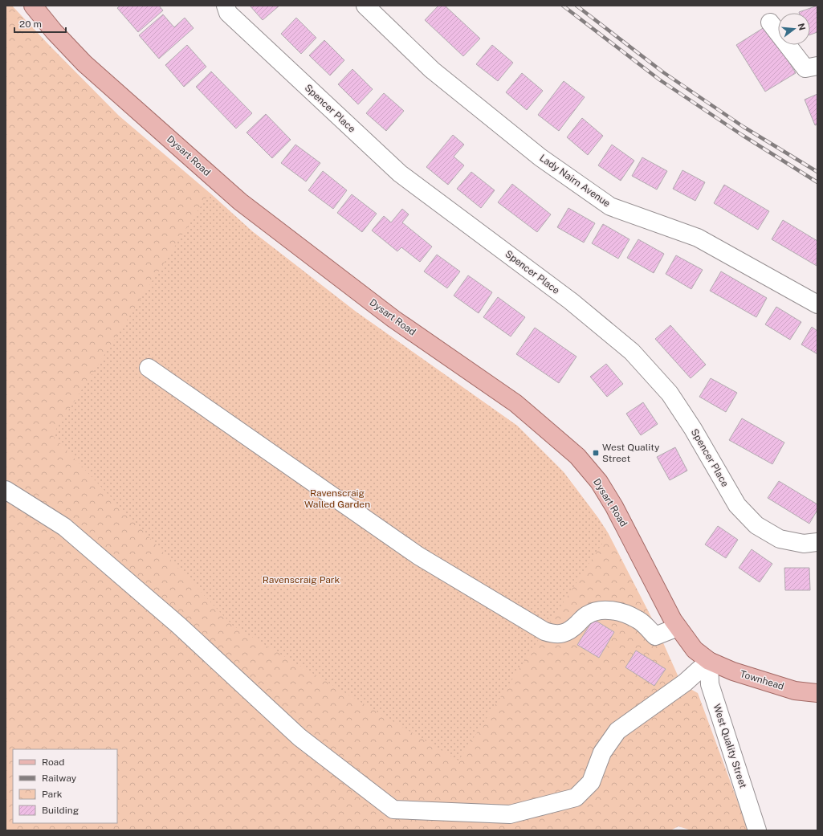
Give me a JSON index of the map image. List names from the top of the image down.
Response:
{
  "streets": {
    "main road": ["Dysart Road", "Townhead"],
    "street": ["Spencer Place", "Lady Nairn Avenue", "West Quality Street"]
  },
  "crossings": [
    ["Dysart Road", "Townhead"],
    ["Dysart Road", "West Quality Street"],
    ["Townhead", "West Quality Street"]
  ],
  "parks": ["Ravenscraig Walled Garden", "Ravenscraig Park"],
  "places": {
    "transit": ["West Quality Street"]
  },
  "legend": [
    "Road",
    "Railway",
    "Park",
    "Building"
  ],
  "scale_bar": "20 m",
  "north": "right"
}
